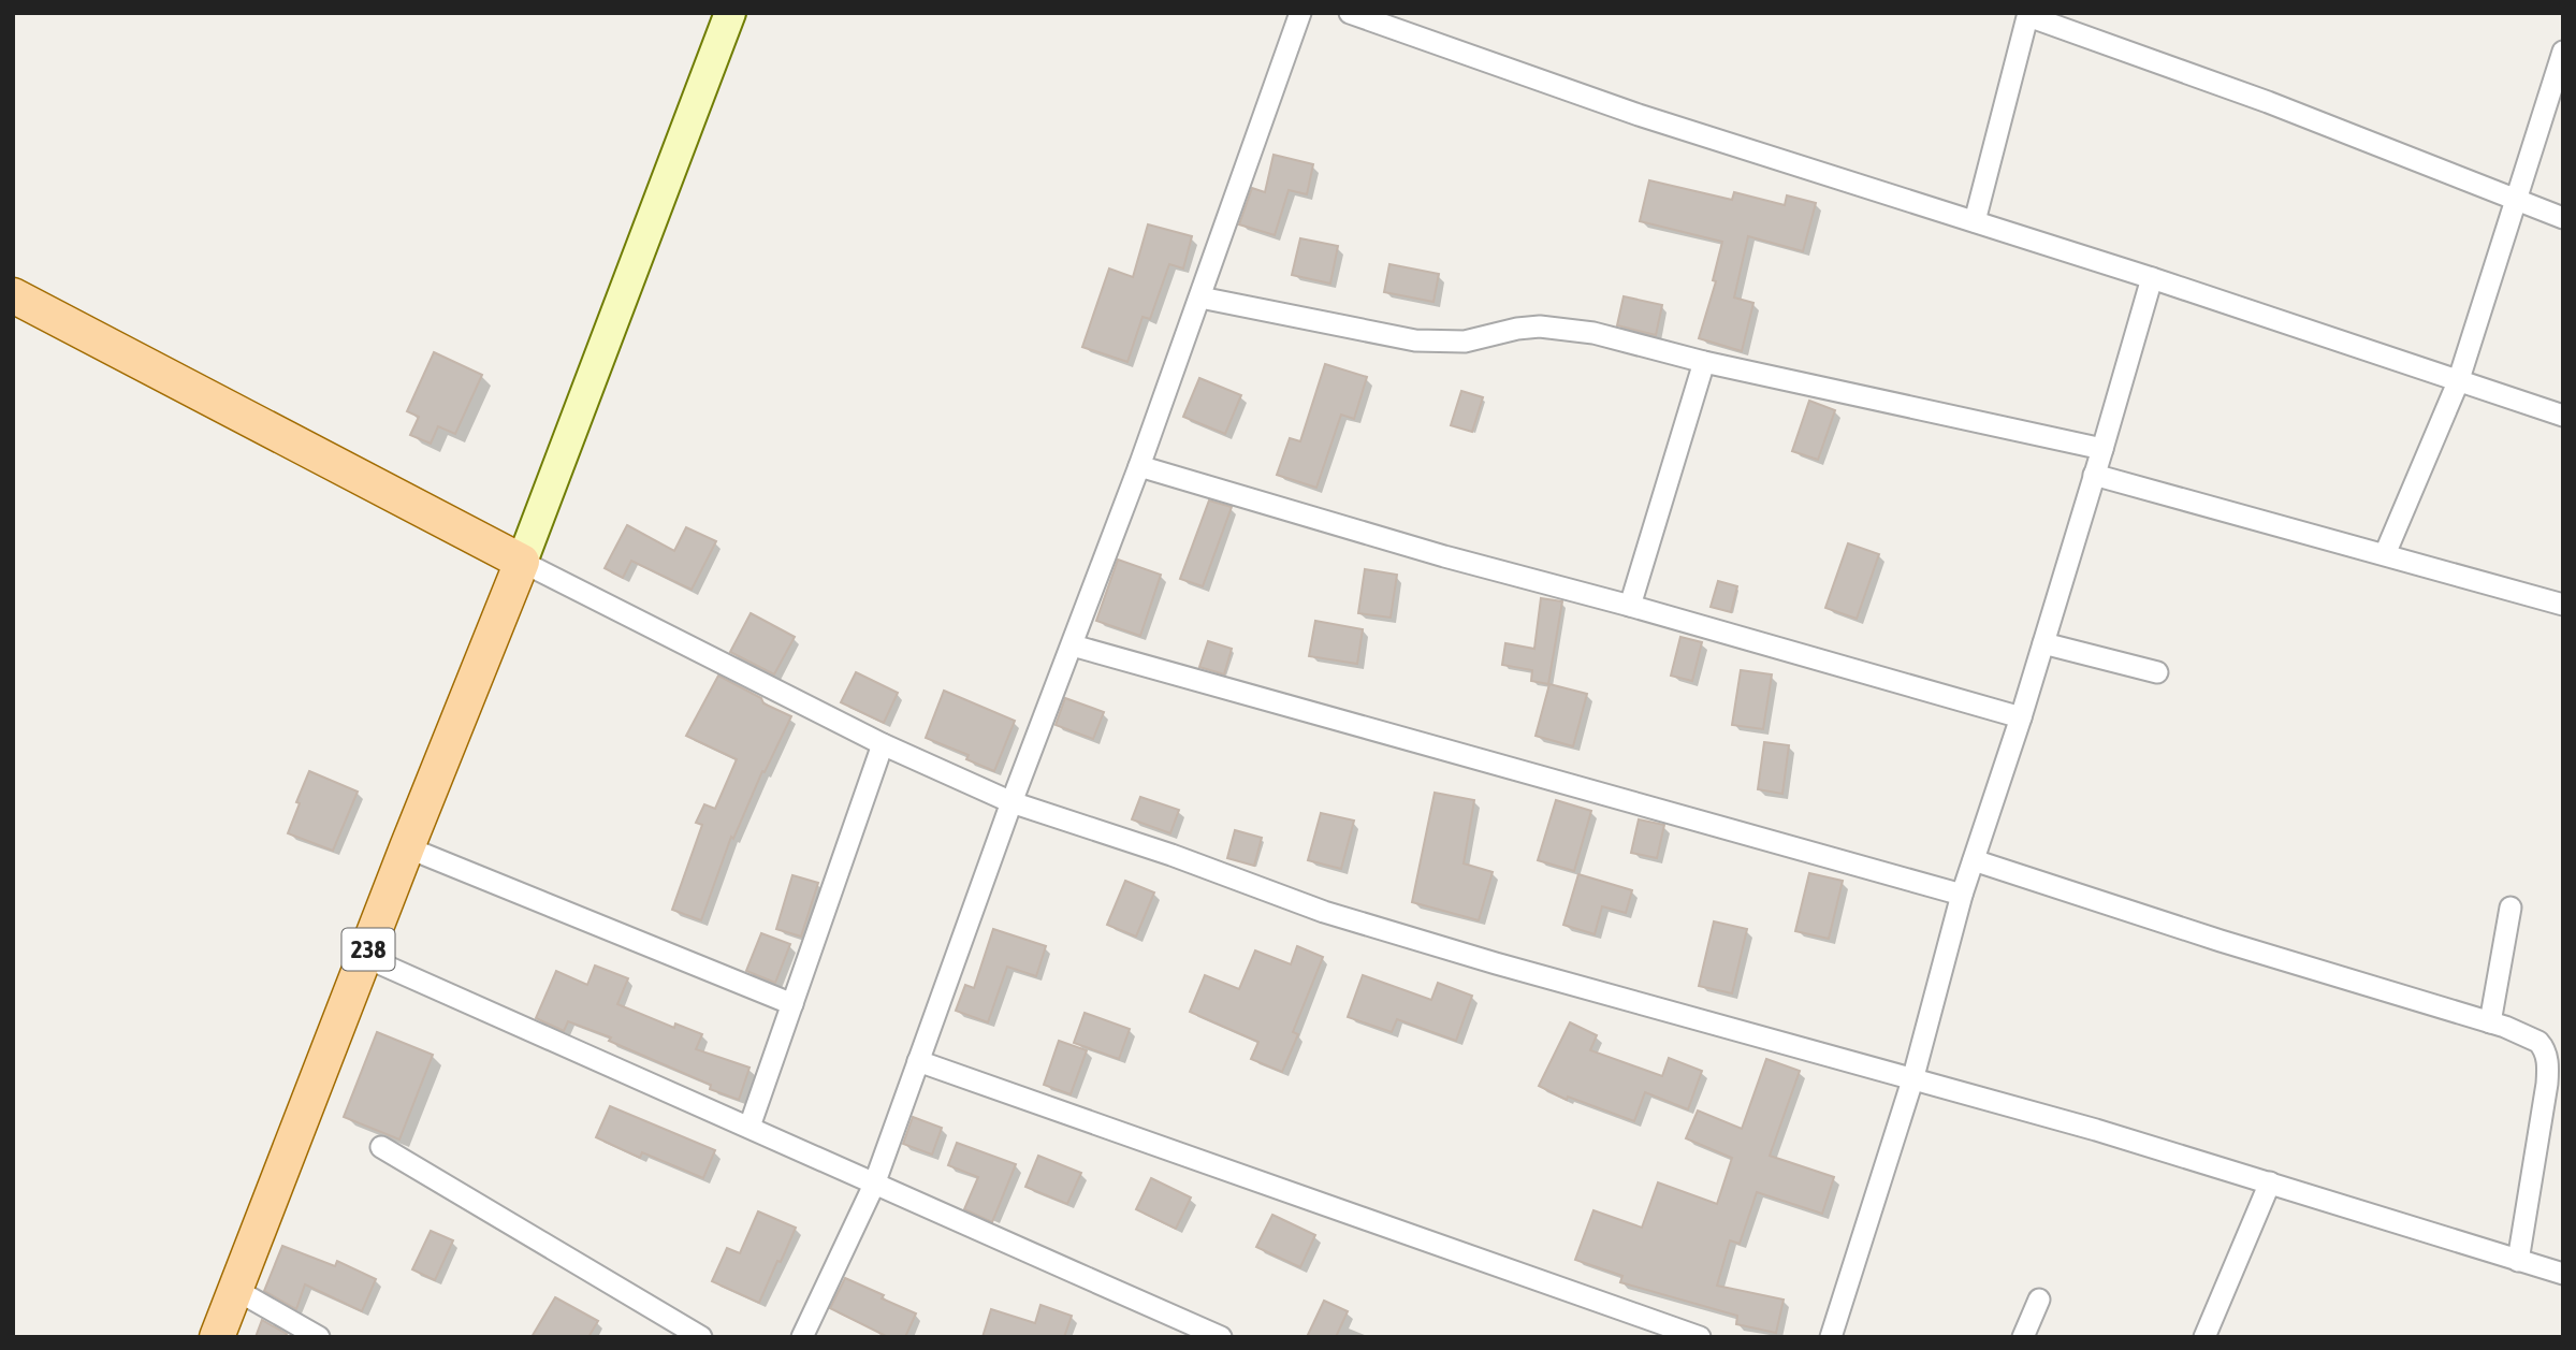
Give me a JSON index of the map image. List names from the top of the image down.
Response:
{
  "streets": {
    "main road": ["238"]
  }
}
